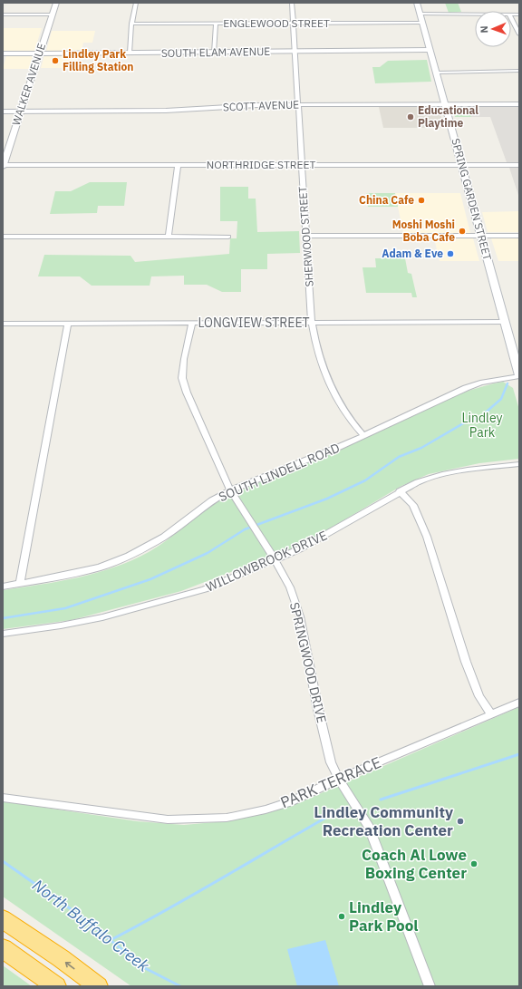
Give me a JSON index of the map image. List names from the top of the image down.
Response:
{
  "streets": {
    "main road": ["SPRING GARDEN STREET"],
    "street": [
      "ENGLEWOOD STREET",
      "SOUTH ELAM AVENUE",
      "WALKER AVENUE",
      "SCOTT AVENUE",
      "NORTHRIDGE STREET",
      "SHERWOOD STREET",
      "LONGVIEW STREET",
      "SOUTH LINDELL ROAD",
      "WILLOWBROOK DRIVE",
      "SPRINGWOOD DRIVE",
      "PARK TERRACE"
    ]
  },
  "crossings": [
    ["ENGLEWOOD STREET", "SPRING GARDEN STREET"],
    ["ENGLEWOOD STREET", "SHERWOOD STREET"],
    ["SOUTH ELAM AVENUE", "WALKER AVENUE"],
    ["SOUTH ELAM AVENUE", "SPRING GARDEN STREET"],
    ["SOUTH ELAM AVENUE", "SHERWOOD STREET"],
    ["WALKER AVENUE", "SCOTT AVENUE"],
    ["WALKER AVENUE", "NORTHRIDGE STREET"],
    ["SCOTT AVENUE", "SPRING GARDEN STREET"],
    ["SCOTT AVENUE", "SHERWOOD STREET"],
    ["NORTHRIDGE STREET", "SPRING GARDEN STREET"],
    ["NORTHRIDGE STREET", "SHERWOOD STREET"],
    ["SPRING GARDEN STREET", "LONGVIEW STREET"],
    ["SPRING GARDEN STREET", "SOUTH LINDELL ROAD"],
    ["SHERWOOD STREET", "LONGVIEW STREET"],
    ["SHERWOOD STREET", "SOUTH LINDELL ROAD"],
    ["LONGVIEW STREET", "SPRINGWOOD DRIVE"],
    ["SOUTH LINDELL ROAD", "SPRINGWOOD DRIVE"],
    ["WILLOWBROOK DRIVE", "SPRINGWOOD DRIVE"],
    ["SPRINGWOOD DRIVE", "PARK TERRACE"]
  ],
  "water": ["North Buffalo Creek"],
  "parks": ["Lindley Park"],
  "places": [
    "Lindley Park Filling Station",
    "Educational Playtime",
    "China Cafe",
    "Moshi Moshi Boba Cafe",
    "Adam & Eve",
    "Lindley Community Recreation Center",
    "Coach Al Lowe Boxing Center",
    "Lindley Park Pool"
  ],
  "north": "left"
}
